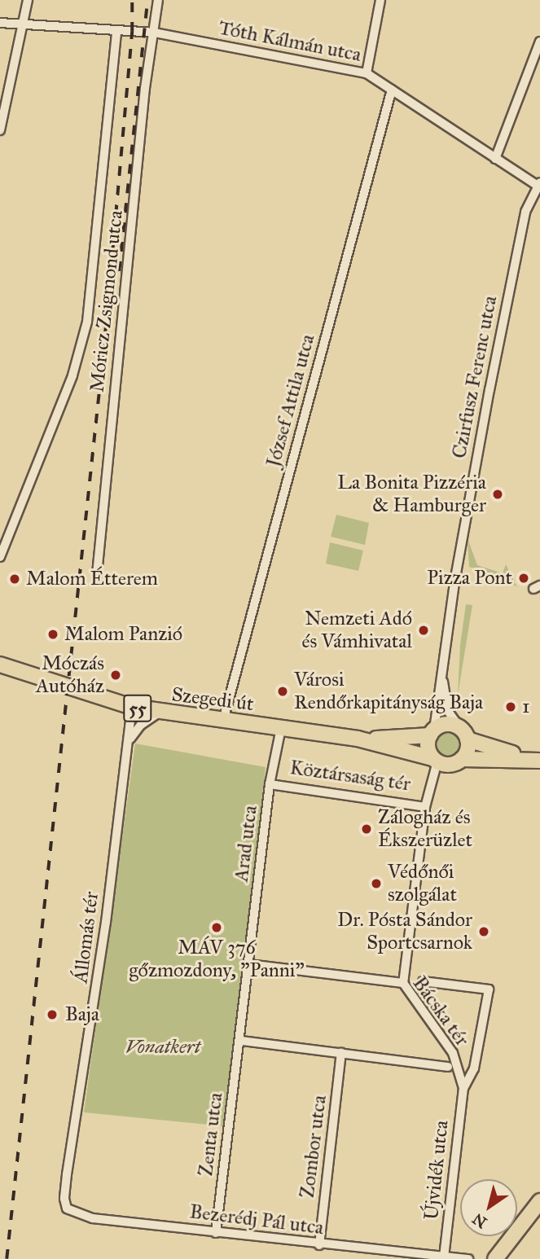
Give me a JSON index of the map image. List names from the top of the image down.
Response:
{
  "streets": {
    "main road": ["Szegedi út", "55", "Köztársaság tér"],
    "street": [
      "Tóth Kálmán utca",
      "Móricz Zsigmond utca",
      "Czirfusz Ferenc utca",
      "József Attila utca",
      "Arad utca",
      "Állomás tér",
      "Bácska tér",
      "Zenta utca",
      "Zombor utca",
      "Újvidék utca",
      "Bezerédj Pál utca"
    ]
  },
  "crossings": [
    ["Tóth Kálmán utca", "Móricz Zsigmond utca"],
    ["Tóth Kálmán utca", "Czirfusz Ferenc utca"],
    ["Tóth Kálmán utca", "József Attila utca"],
    ["József Attila utca", "Szegedi út"],
    ["Szegedi út", "55"],
    ["Szegedi út", "Köztársaság tér"],
    ["Szegedi út", "Arad utca"],
    ["Szegedi út", "Állomás tér"],
    ["55", "Köztársaság tér"],
    ["Köztársaság tér", "Arad utca"],
    ["Arad utca", "Bácska tér"],
    ["Állomás tér", "Bezerédj Pál utca"],
    ["Bácska tér", "Zenta utca"],
    ["Bácska tér", "Zombor utca"],
    ["Bácska tér", "Újvidék utca"],
    ["Zenta utca", "Bezerédj Pál utca"],
    ["Zombor utca", "Bezerédj Pál utca"],
    ["Újvidék utca", "Bezerédj Pál utca"]
  ],
  "parks": ["Vonatkert"],
  "places": [
    "La Bonita Pizzéria & Hamburger",
    "Pizza Pont",
    "Malom Étterem",
    "Nemzeti Adó és Vámhivatal",
    "Malom Panzió",
    "Móczás Autóház",
    "Városi Rendőrkapitányság Baja",
    "1",
    "Zálogház és Ékszerüzlet",
    "Védőnői szolgálat",
    "MÁV 376 gőzmozdony, \"Panni\"",
    "Dr. Pósta Sándor Sportcsarnok",
    "Baja"
  ],
  "north": "bottom left"
}
